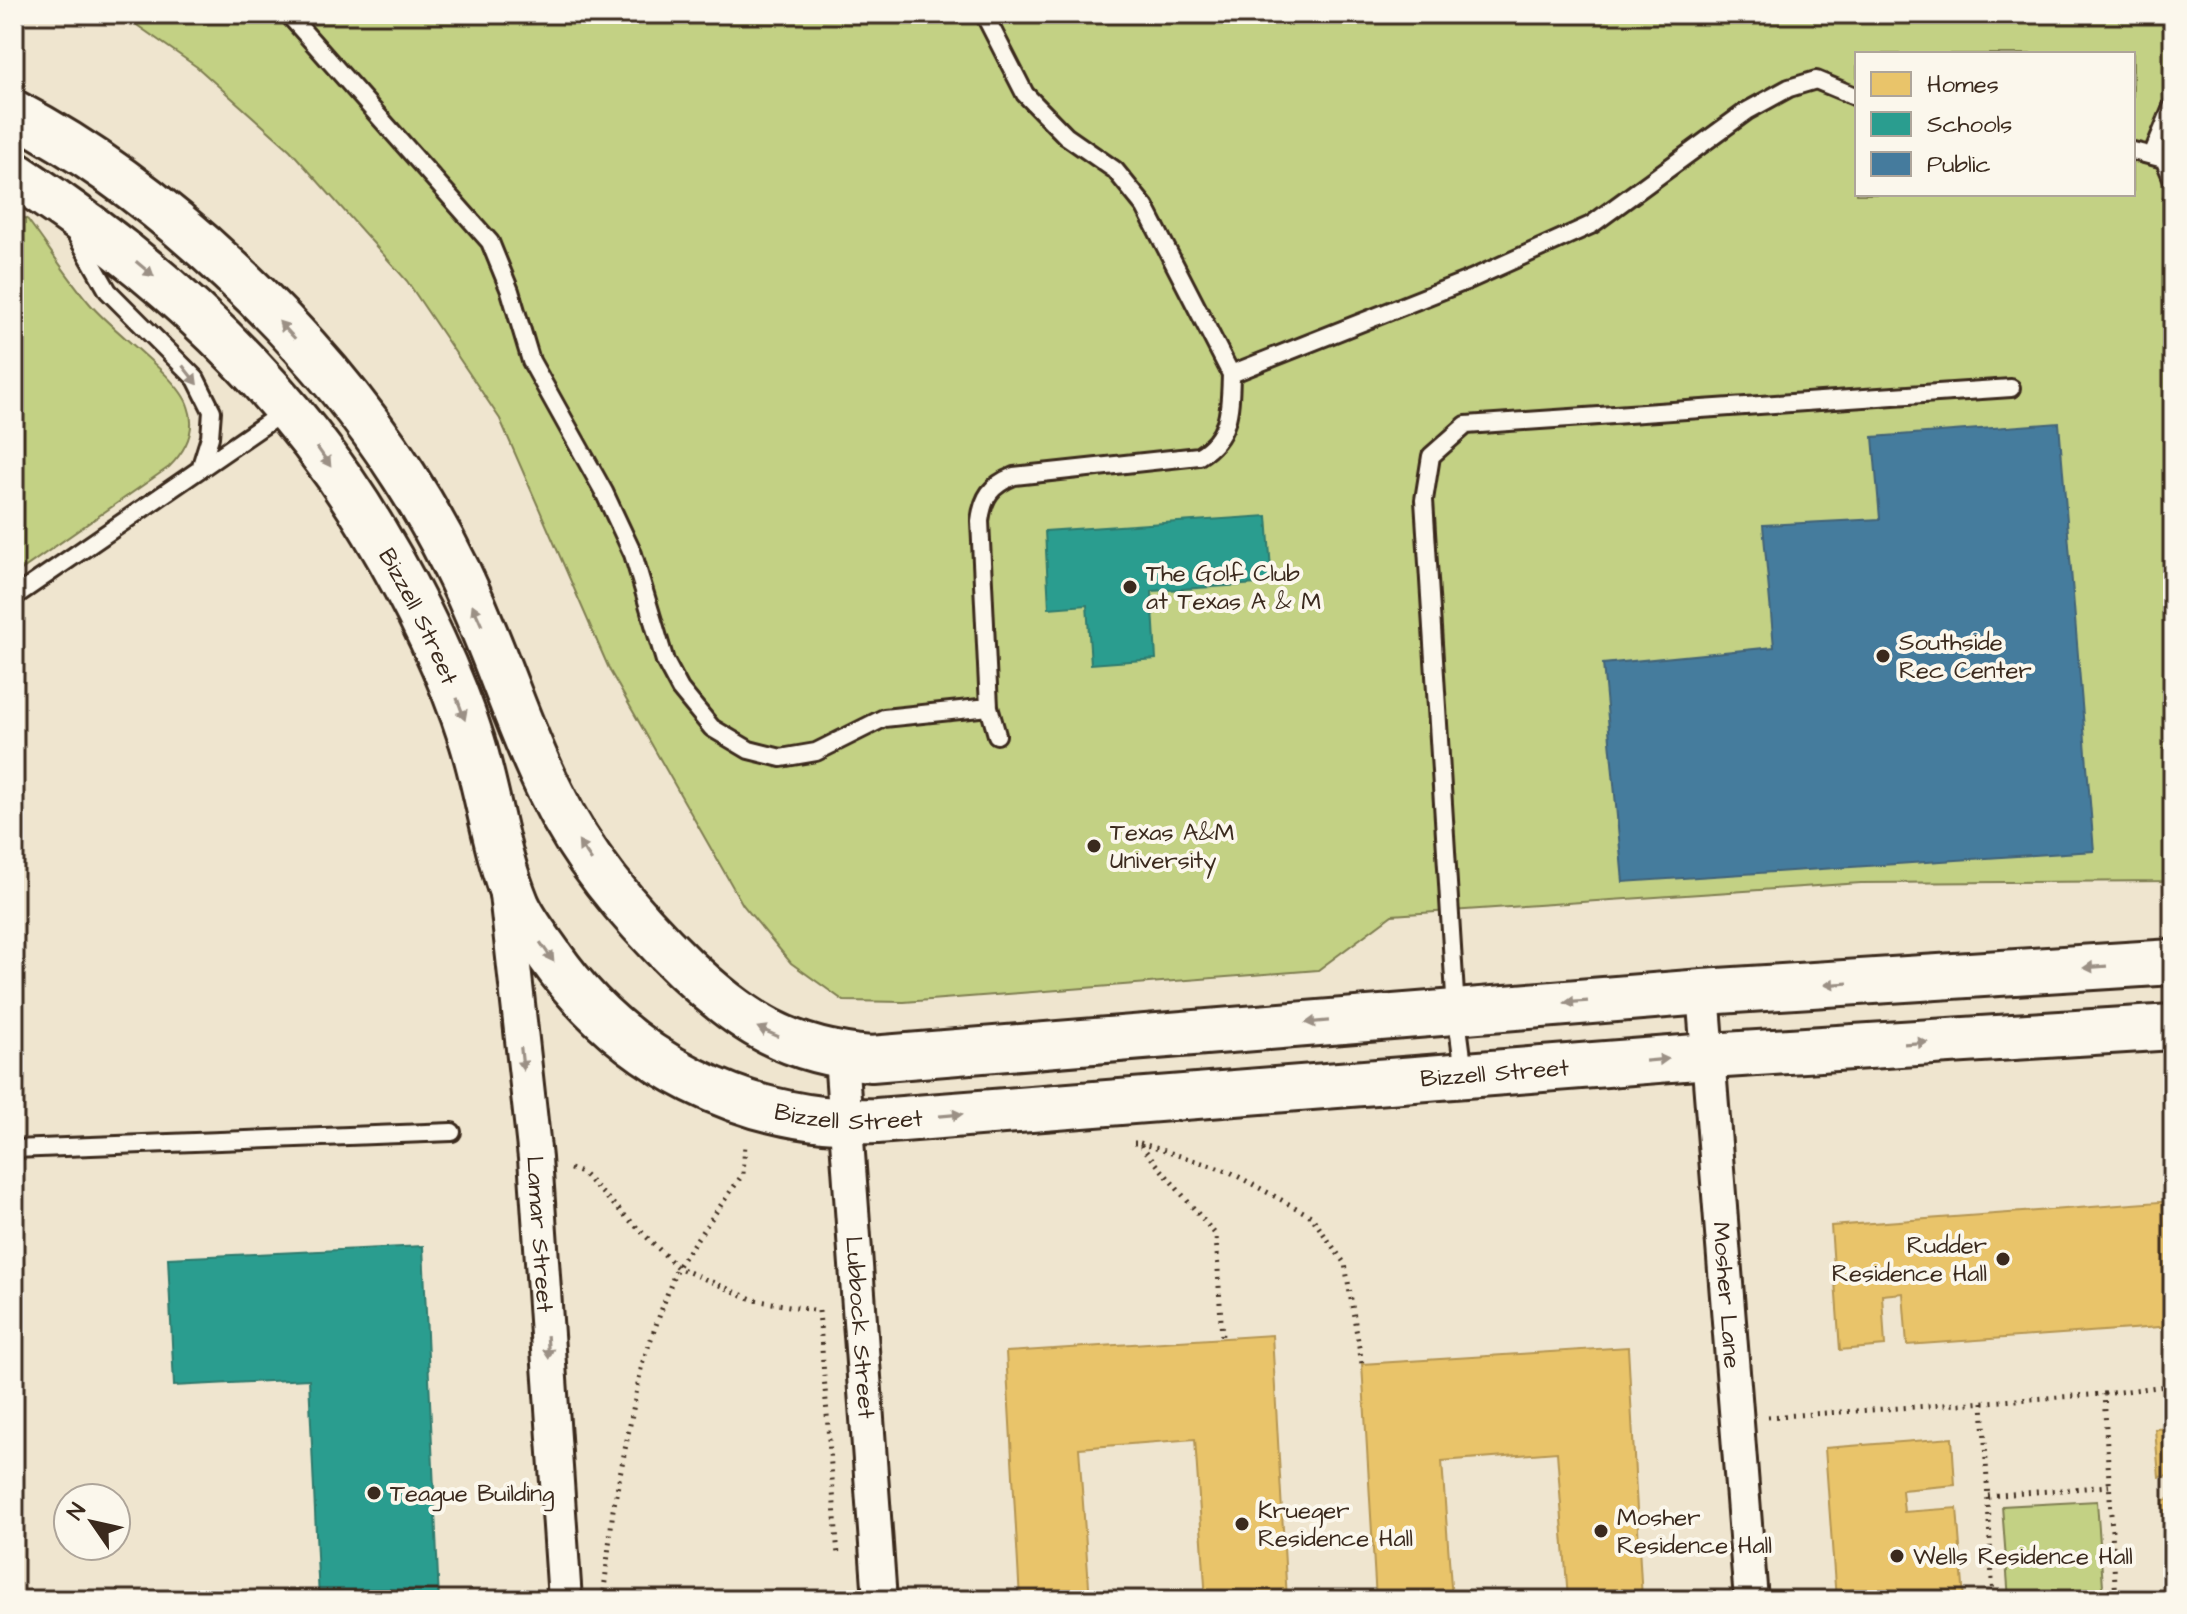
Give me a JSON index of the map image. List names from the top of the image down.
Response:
{
  "streets": {
    "street": [
      "Bizzell Street",
      "Lamar Street",
      "Mosher Lane",
      "Lubbock Street"
    ]
  },
  "crossings": [
    ["Bizzell Street", "Lamar Street"],
    ["Bizzell Street", "Mosher Lane"],
    ["Bizzell Street", "Lubbock Street"]
  ],
  "one_way": ["Bizzell Street", "Lamar Street"],
  "places": [
    "The Golf Club at Texas A & M",
    "Southside Rec Center",
    "Texas A&M University",
    "Rudder Residence Hall",
    "Teague Building",
    "Krueger Residence Hall",
    "Mosher Residence Hall",
    "Wells Residence Hall"
  ],
  "legend": ["Homes", "Schools", "Public"],
  "north": "top left"
}
